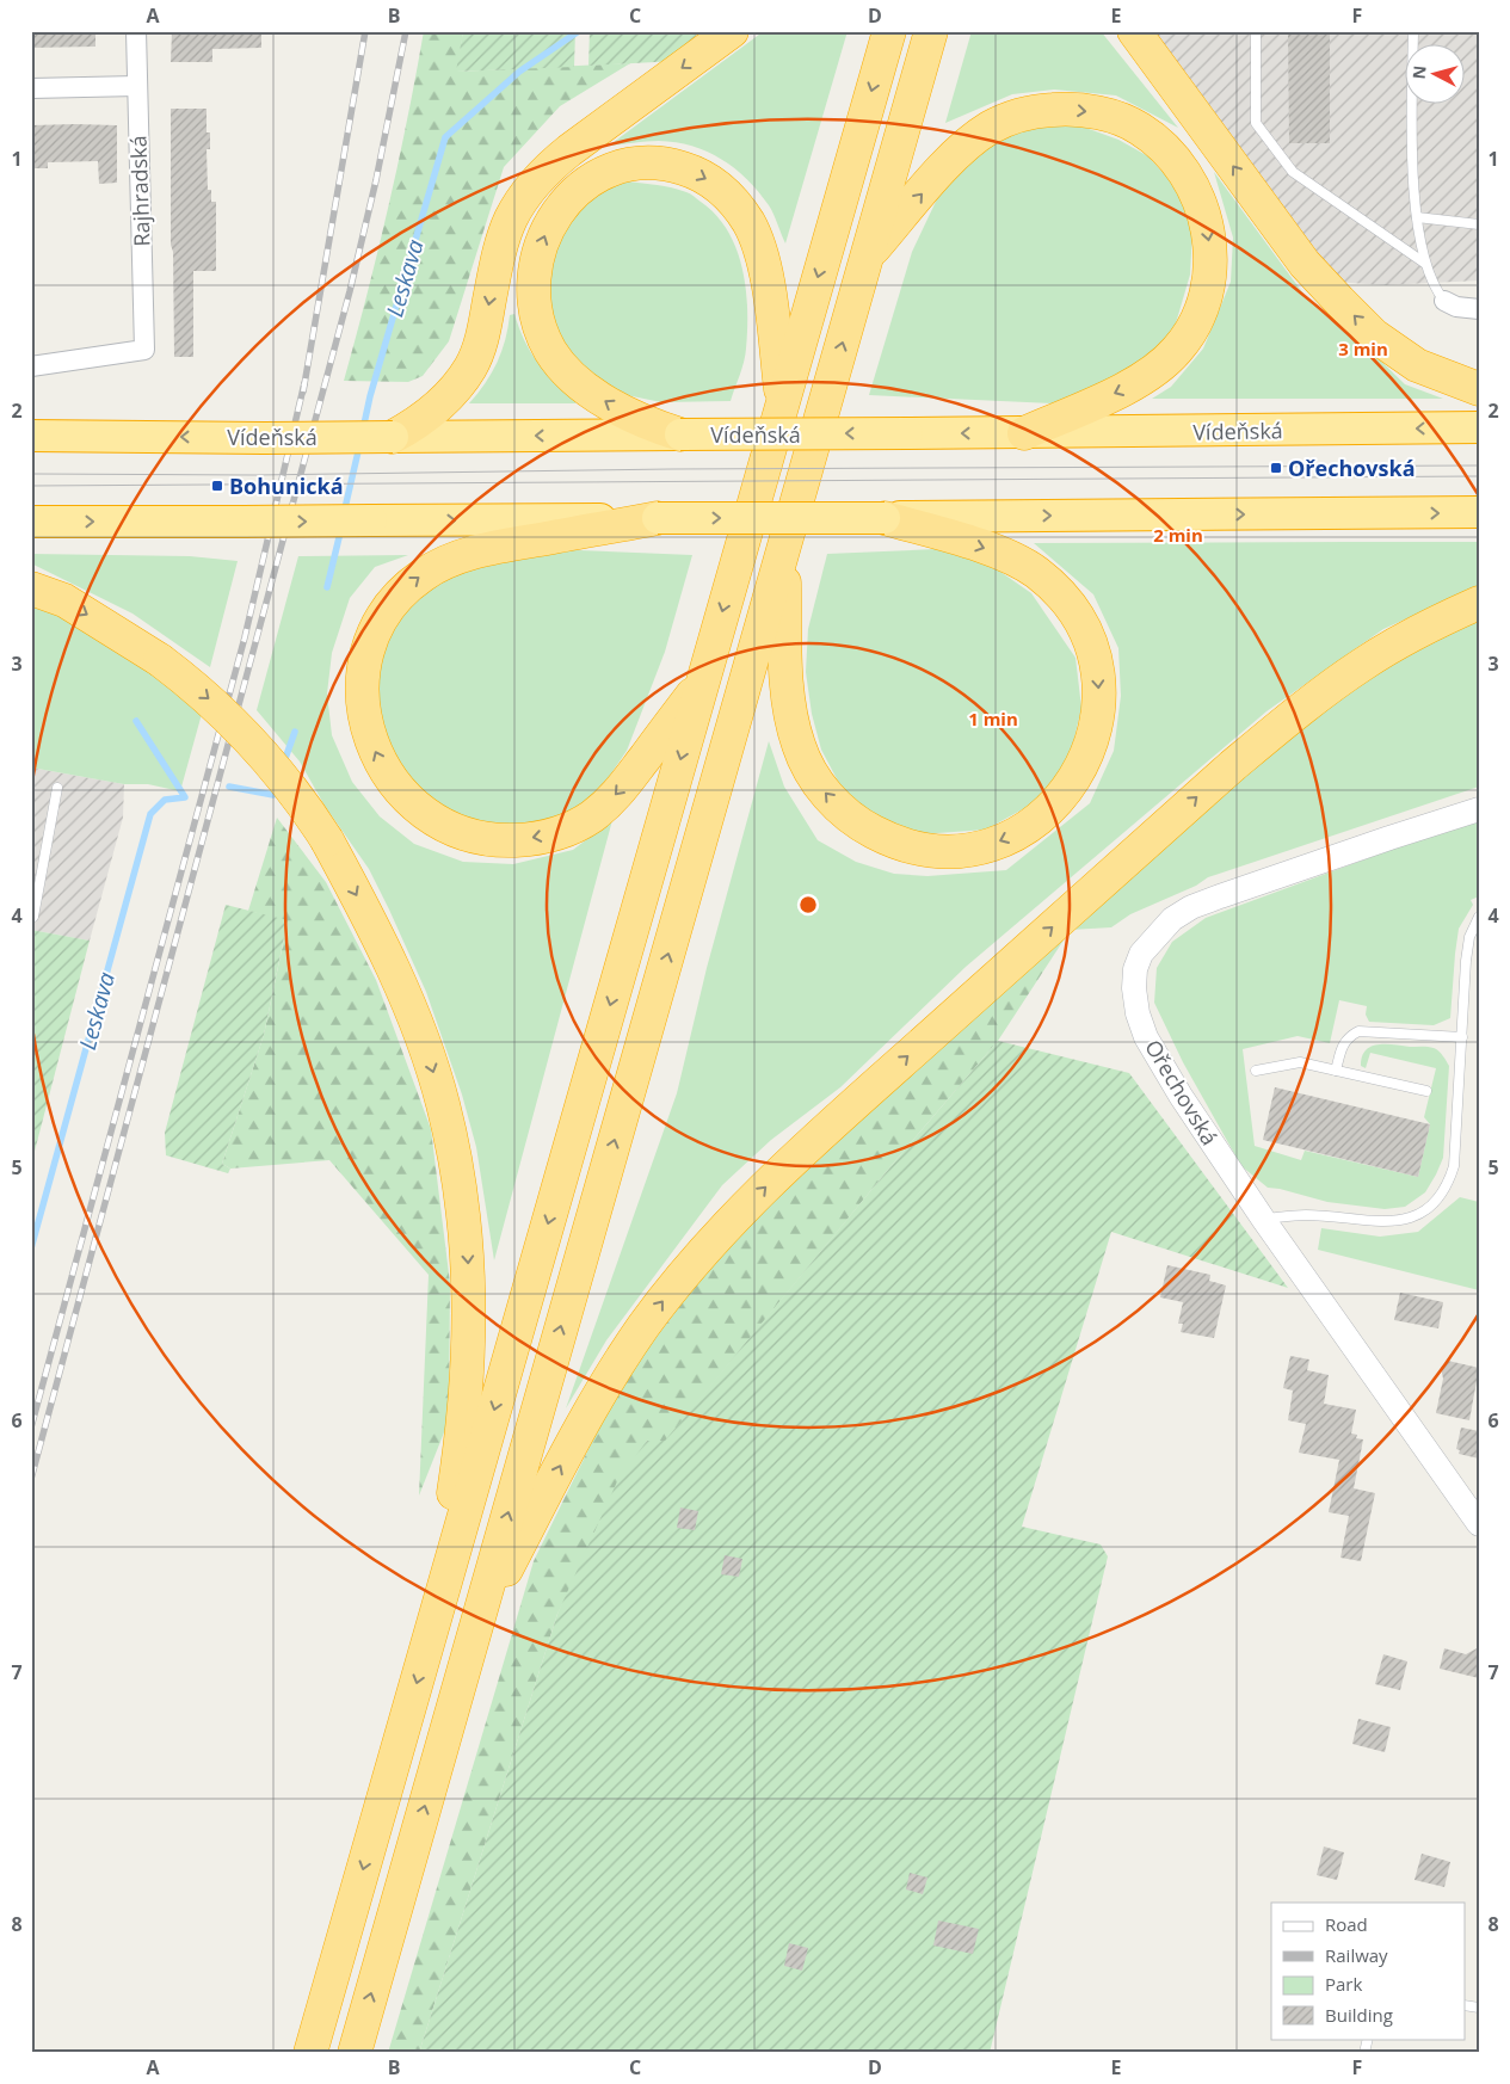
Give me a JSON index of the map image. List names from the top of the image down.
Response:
{
  "streets": {
    "highway": ["Vídeňská"],
    "street": ["Rajhradská", "Ořechovská"]
  },
  "water": ["Leskava"],
  "places": {
    "transit": ["Ořechovská", "Bohunická"]
  },
  "legend": [
    "Road",
    "Railway",
    "Park",
    "Building"
  ],
  "north": "left",
  "grid": {
    "columns": [
      "A",
      "B",
      "C",
      "D",
      "E",
      "F"
    ],
    "rows": [
      "1",
      "2",
      "3",
      "4",
      "5",
      "6",
      "7",
      "8"
    ]
  },
  "rings": ["3 min", "2 min", "1 min"]
}
